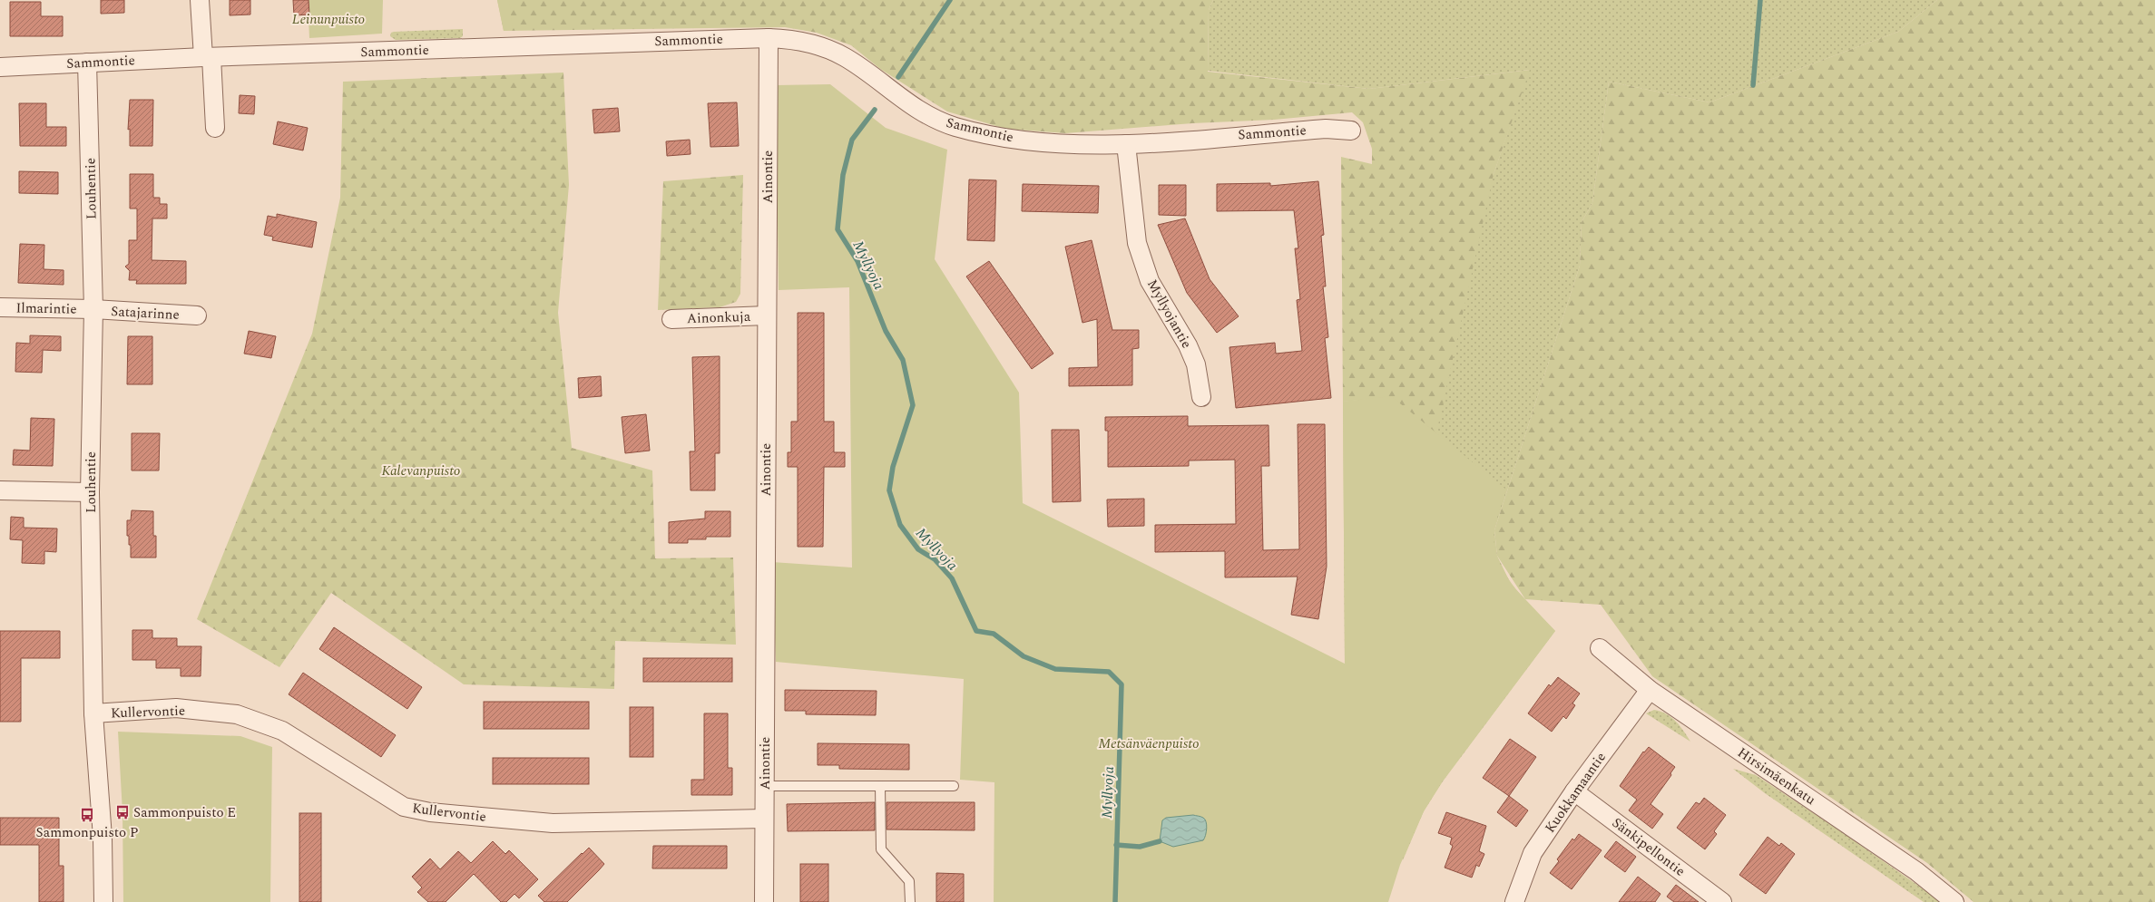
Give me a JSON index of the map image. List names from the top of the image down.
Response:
{
  "streets": {
    "street": [
      "Sammontie",
      "Ainontie",
      "Louhentie",
      "Ilmarintie",
      "Satajarinne",
      "Myllyojantie",
      "Ainonkuja",
      "Kullervontie",
      "Hirsimäenkatu",
      "Kuokkamaantie",
      "Sänkipellontie"
    ]
  },
  "crossings": [
    ["Sammontie", "Ainontie"],
    ["Sammontie", "Louhentie"],
    ["Sammontie", "Myllyojantie"],
    ["Ainontie", "Ainonkuja"],
    ["Ainontie", "Kullervontie"],
    ["Louhentie", "Ilmarintie"],
    ["Louhentie", "Satajarinne"],
    ["Louhentie", "Kullervontie"],
    ["Ilmarintie", "Satajarinne"],
    ["Hirsimäenkatu", "Kuokkamaantie"],
    ["Kuokkamaantie", "Sänkipellontie"]
  ],
  "water": ["Myllyoja"],
  "parks": ["Leinunpuisto", "Kalevanpuisto", "Metsänväenpuisto"],
  "places": {
    "bus stop": ["Sammonpuisto E", "Sammonpuisto P"]
  }
}
